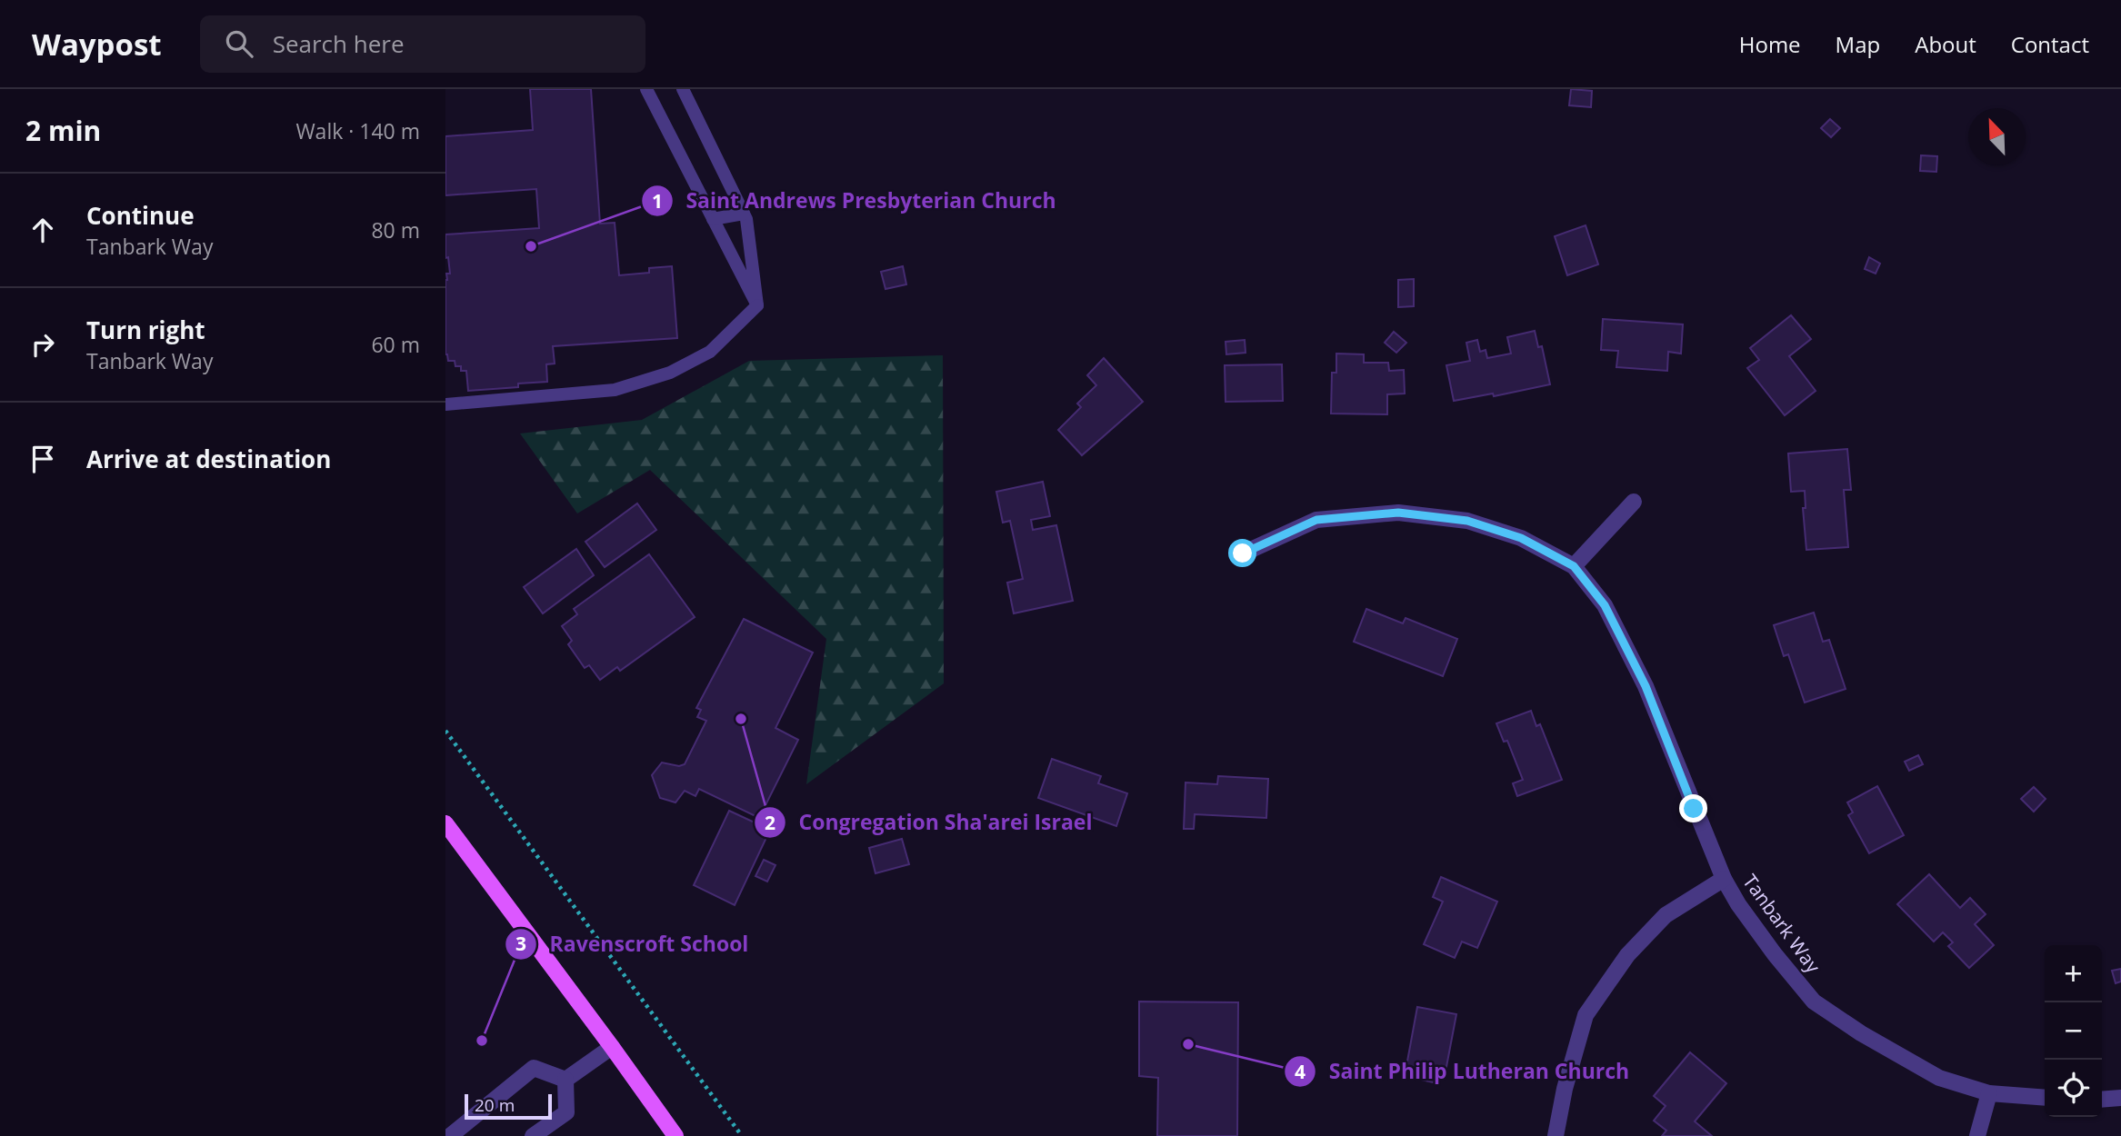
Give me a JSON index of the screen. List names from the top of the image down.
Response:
{
  "streets": {
    "street": ["Tanbark Way"]
  },
  "places": [
    "Saint Andrews Presbyterian Church",
    "Congregation Sha'arei Israel",
    "Ravenscroft School",
    "Saint Philip Lutheran Church"
  ],
  "scale_bar": "20 m",
  "north": "top left",
  "page": {
    "header": "Waypost",
    "search": "Search here",
    "nav": [
      "Home",
      "Map",
      "About",
      "Contact"
    ],
    "heading": ["2 min", "Walk · 140 m"],
    "list": [
      ["Continue", "Tanbark Way", "80 m"],
      ["Turn right", "Tanbark Way", "60 m"],
      "Arrive at destination"
    ],
    "map_buttons": ["+", "−"],
    "scale": "20 m"
  }
}
